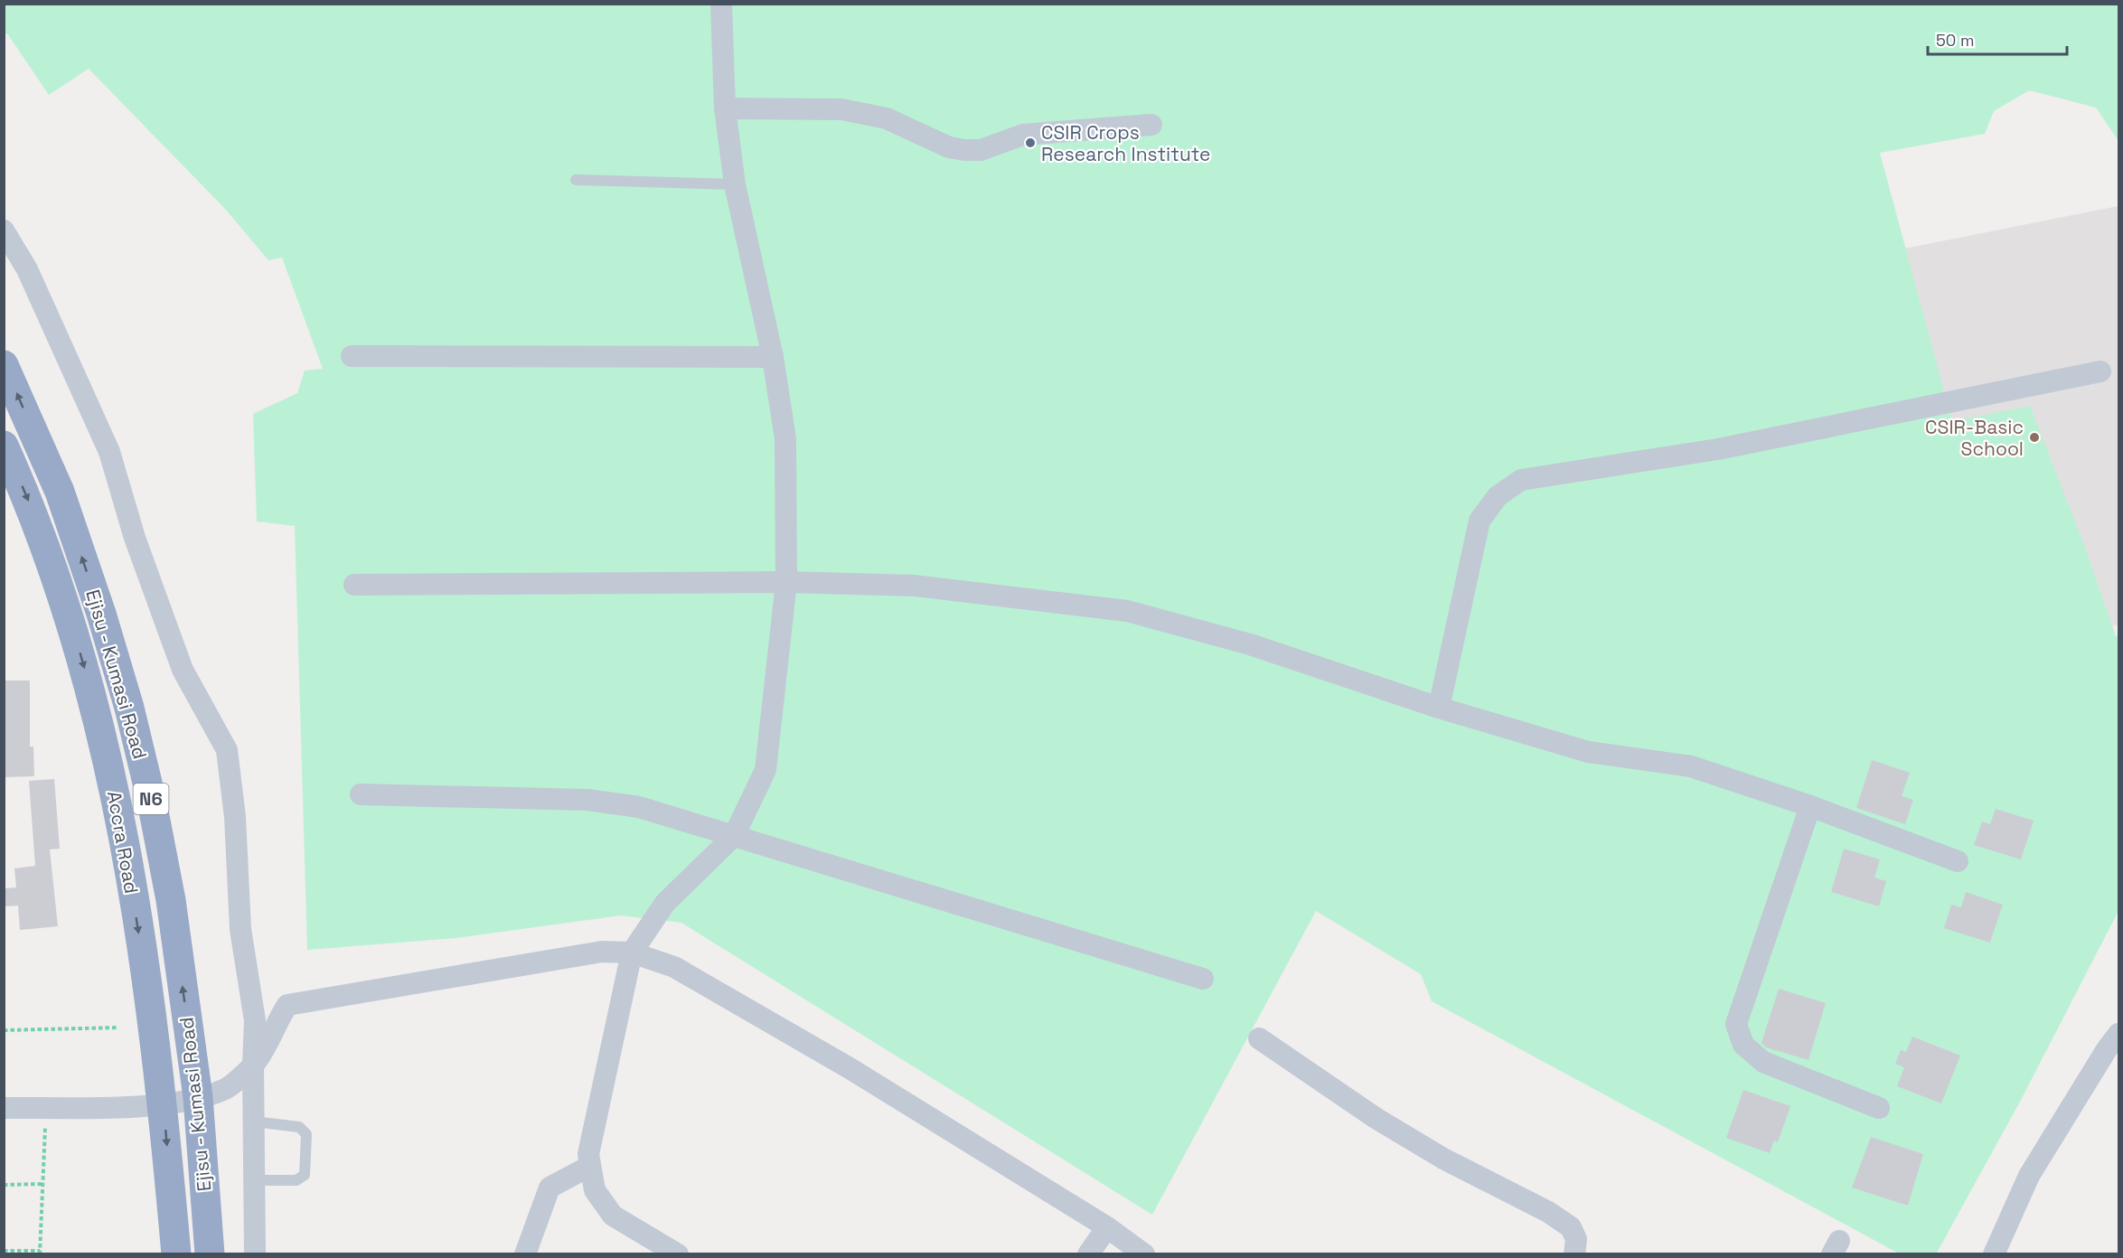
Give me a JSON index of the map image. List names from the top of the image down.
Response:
{
  "streets": {
    "highway": ["Ejisu - Kumasi Road", "N6", "Accra Road"]
  },
  "one_way": ["Ejisu - Kumasi Road", "Accra Road"],
  "places": ["CSIR Crops Research Institute", "CSIR-Basic School"],
  "scale_bar": "50 m"
}
